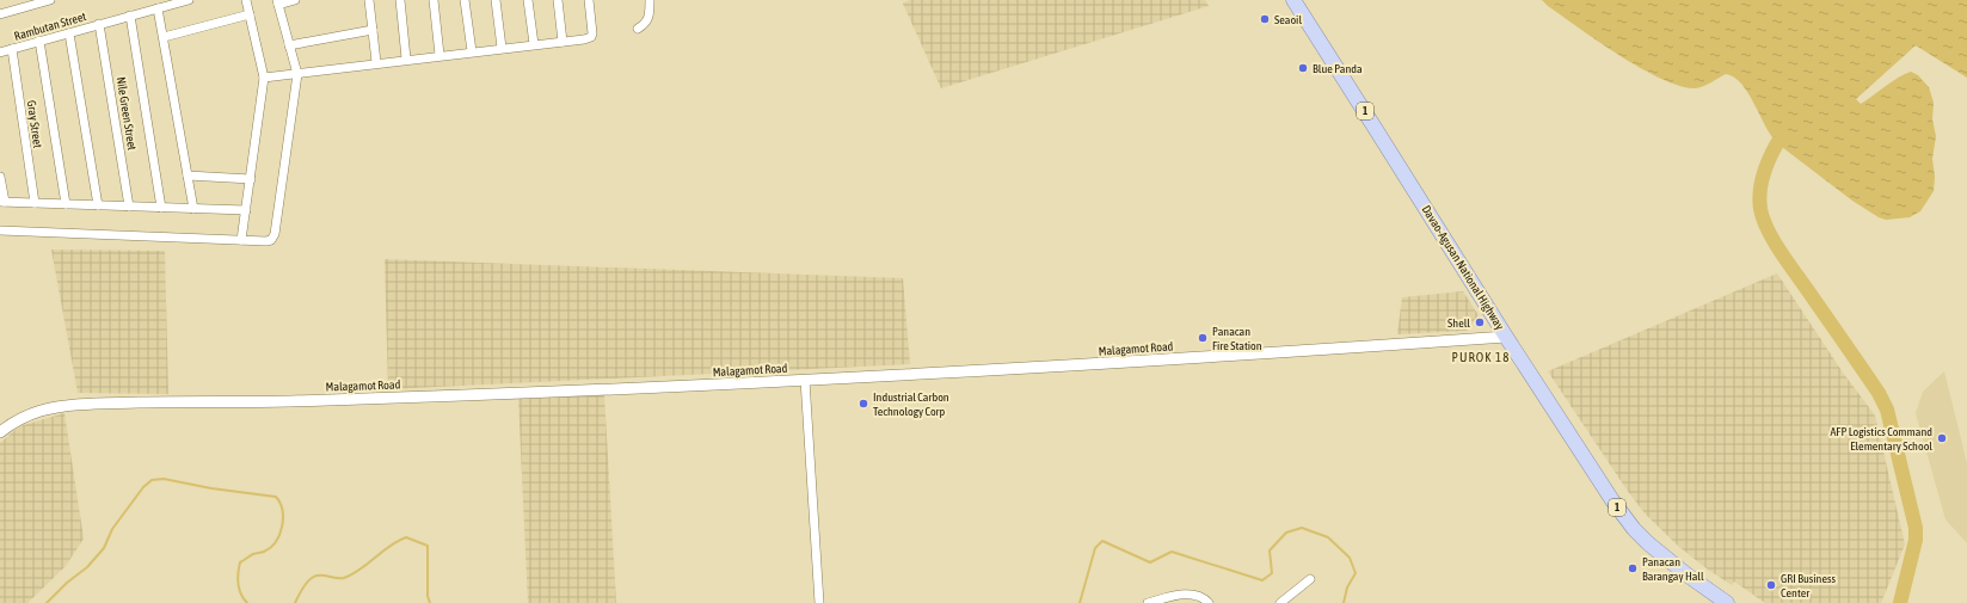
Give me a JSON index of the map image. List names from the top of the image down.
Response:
{
  "streets": {
    "highway": ["1", "Davao-Agusan National Highway"],
    "street": [
      "Rambutan Street",
      "Nile Green Street",
      "Gray Street",
      "Malagamot Road"
    ]
  },
  "crossings": [
    ["Rambutan Street", "Nile Green Street"],
    ["Rambutan Street", "Gray Street"],
    ["Davao-Agusan National Highway", "Malagamot Road"]
  ],
  "districts": ["PUROK 18"],
  "places": [
    "Seaoil",
    "Blue Panda",
    "Shell",
    "Panacan Fire Station",
    "Industrial Carbon Technology Corp",
    "AFP Logistics Command Elementary School",
    "Panacan Barangay Hall",
    "GRI Business Center"
  ]
}
